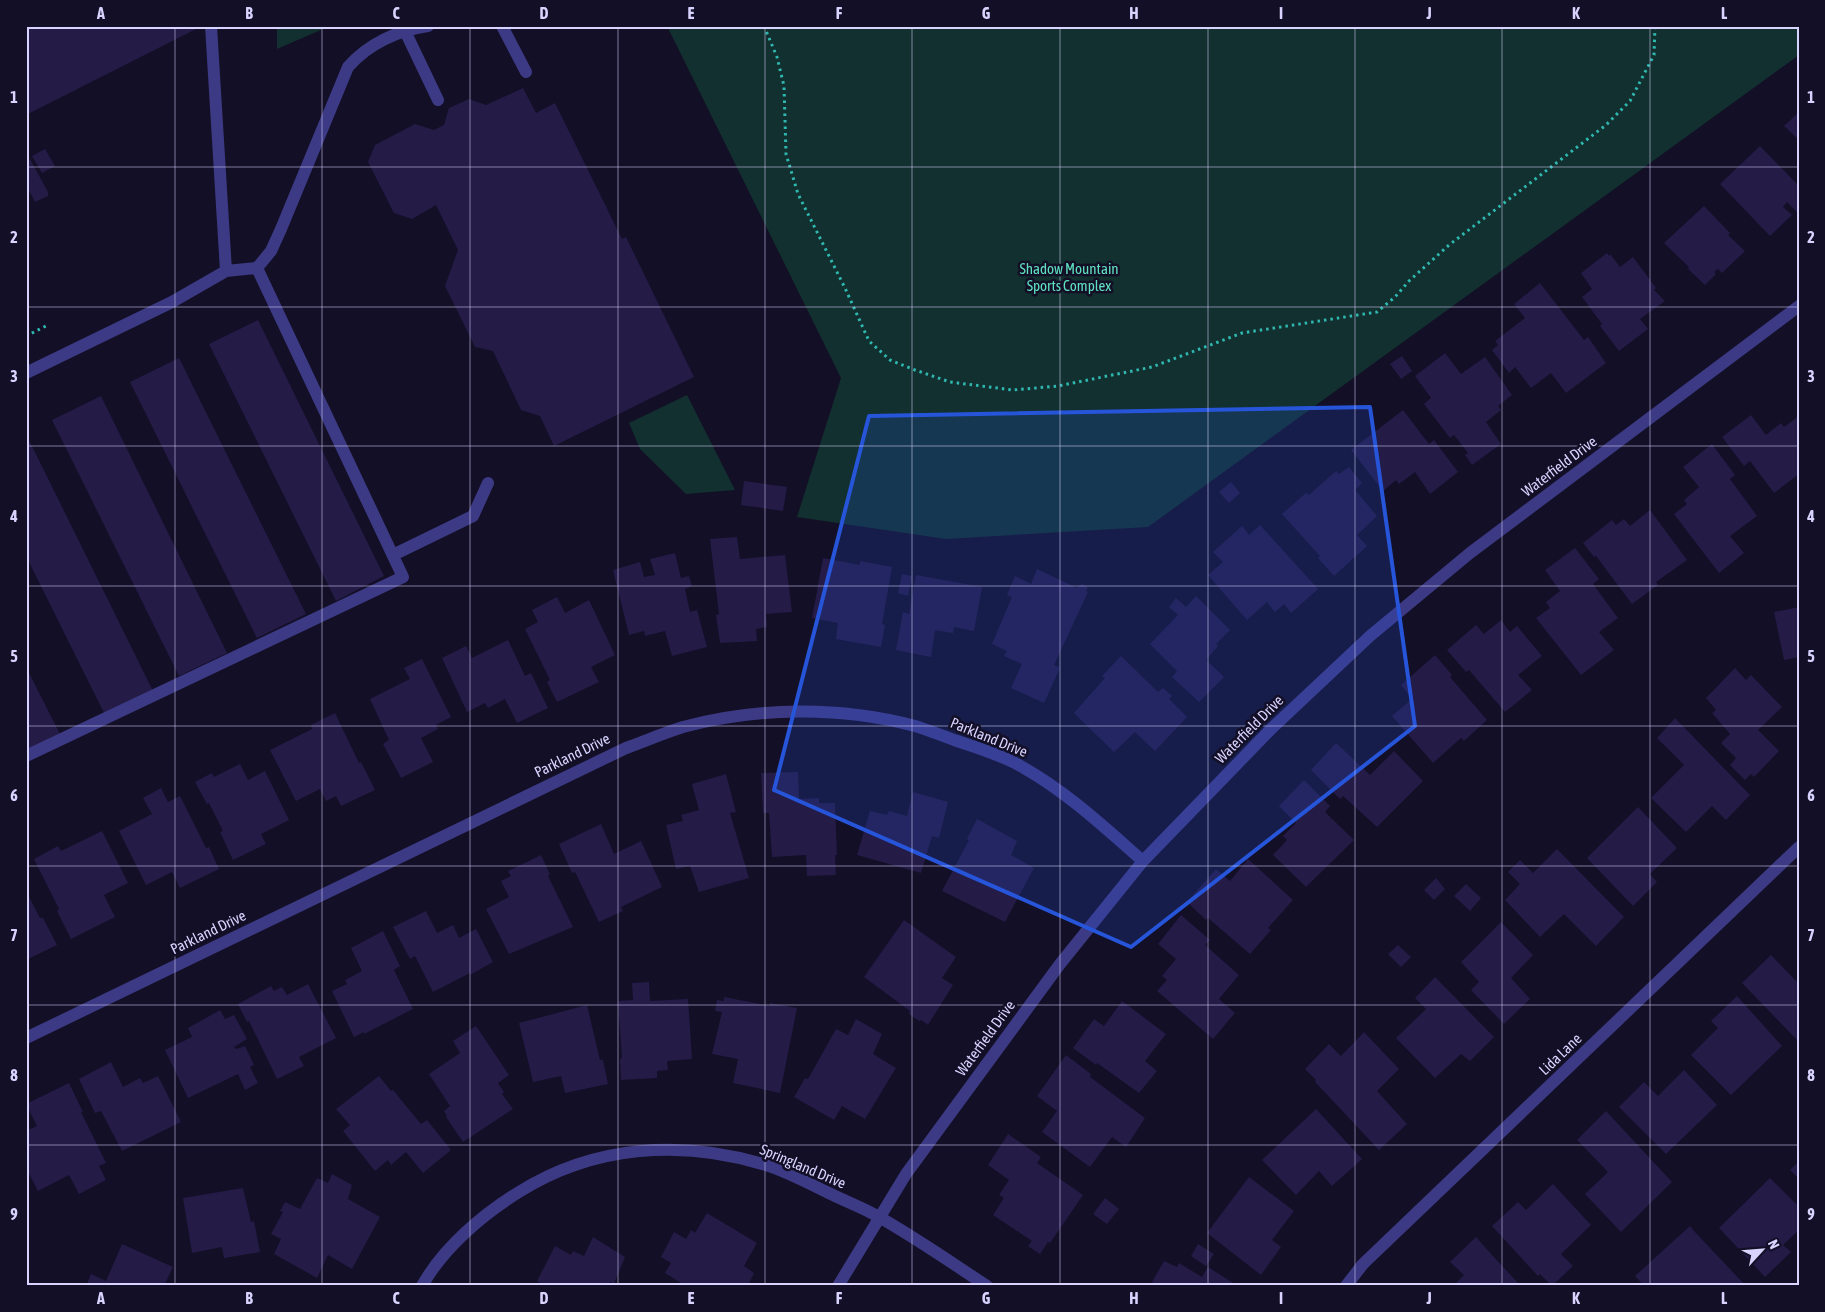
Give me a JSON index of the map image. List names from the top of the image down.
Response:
{
  "streets": {
    "street": [
      "Waterfield Drive",
      "Parkland Drive",
      "Lida Lane",
      "Springland Drive"
    ]
  },
  "crossings": [
    ["Waterfield Drive", "Parkland Drive"],
    ["Waterfield Drive", "Springland Drive"]
  ],
  "parks": ["Shadow Mountain Sports Complex"],
  "north": "top right",
  "grid": {
    "columns": [
      "A",
      "B",
      "C",
      "D",
      "E",
      "F",
      "G",
      "H",
      "I",
      "J",
      "K",
      "L"
    ],
    "rows": [
      "1",
      "2",
      "3",
      "4",
      "5",
      "6",
      "7",
      "8",
      "9"
    ]
  }
}
